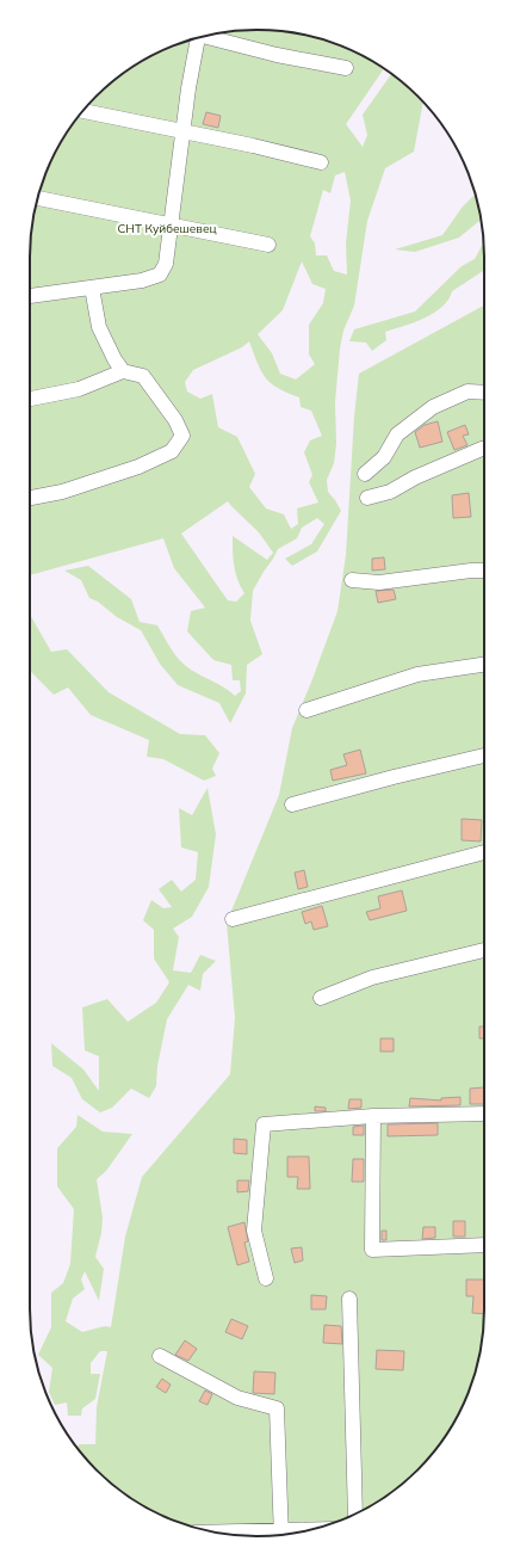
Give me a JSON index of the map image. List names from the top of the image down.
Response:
{
  "parks": ["СНТ Куйбешевец"]
}
